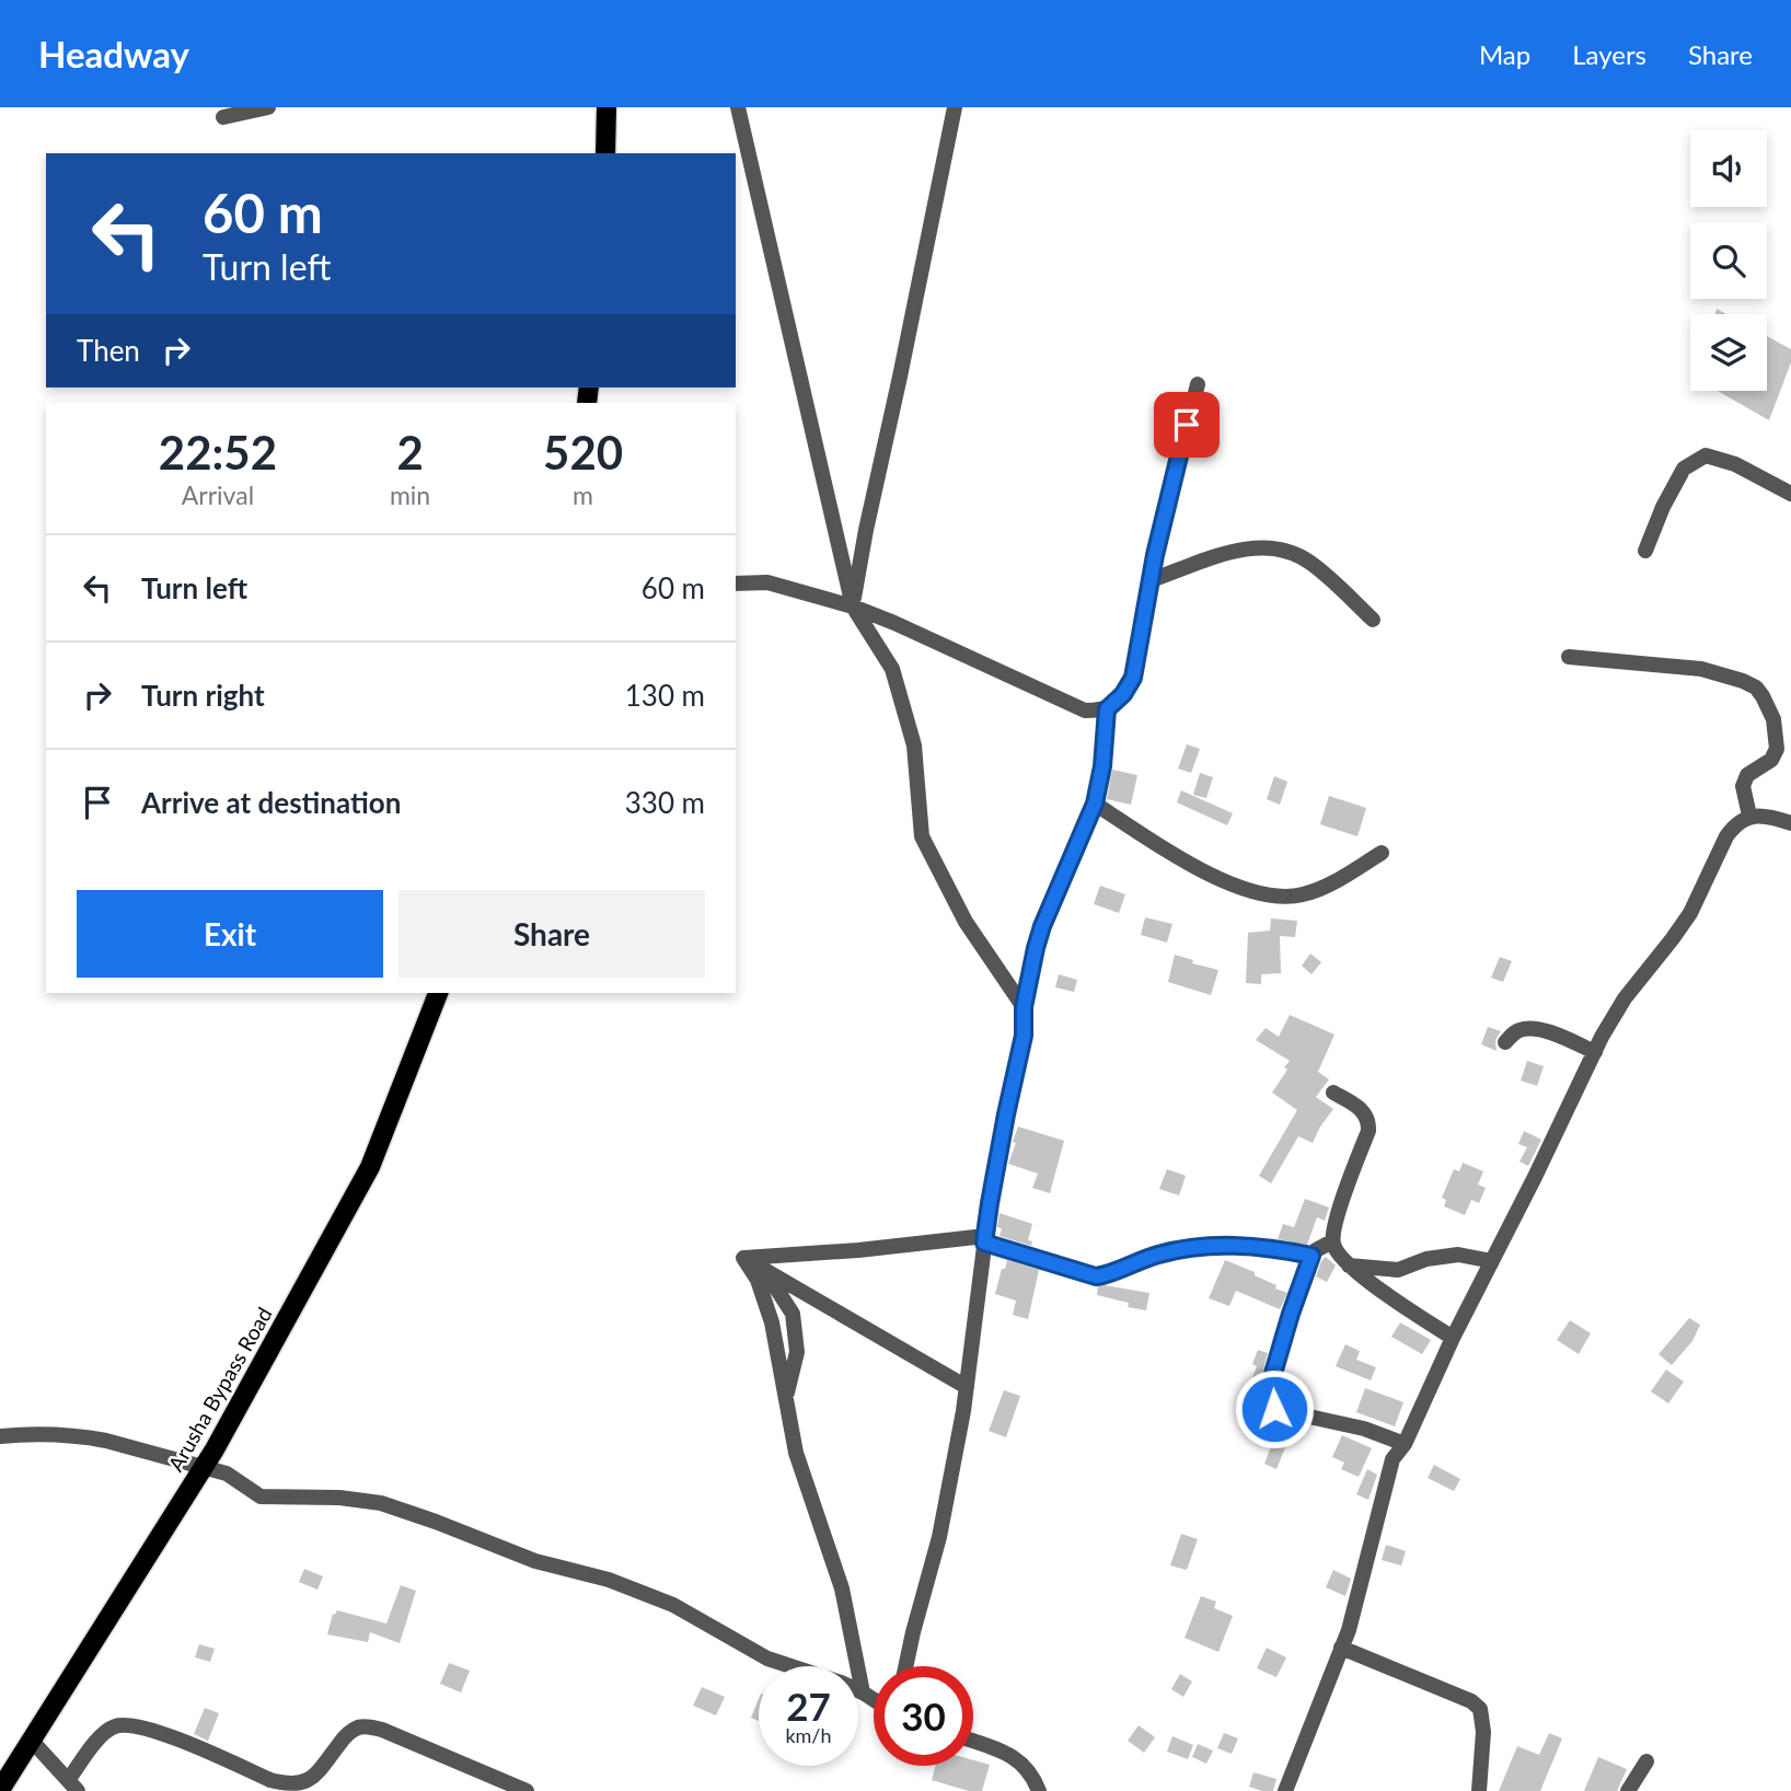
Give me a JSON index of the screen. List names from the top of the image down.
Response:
{
  "streets": {
    "main road": ["Arusha Bypass Road"]
  },
  "page": {
    "header": "Headway",
    "nav": ["Map", "Layers", "Share"],
    "turn": ["60 m", "Turn left"],
    "then": "Then",
    "eta": [
      "22:52",
      "Arrival",
      "2",
      "min",
      "520",
      "m"
    ],
    "list": [
      {
        "name": "Turn left",
        "value": "60 m"
      },
      {
        "name": "Turn right",
        "value": "130 m"
      },
      {
        "name": "Arrive at destination",
        "value": "330 m"
      }
    ],
    "buttons": ["Exit", "Share"],
    "speed": "27 km/h",
    "limit": "30"
  }
}
